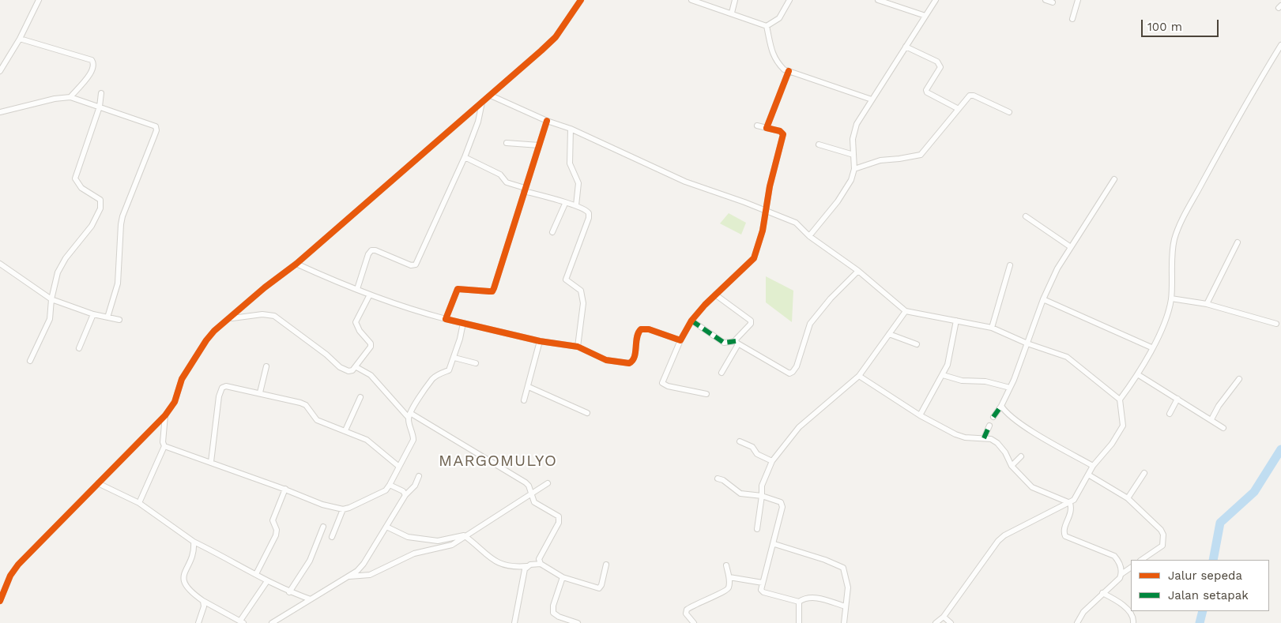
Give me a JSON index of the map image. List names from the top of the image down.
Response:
{
  "districts": ["MARGOMULYO"],
  "legend": ["Jalur sepeda", "Jalan setapak"],
  "scale_bar": "100 m"
}
